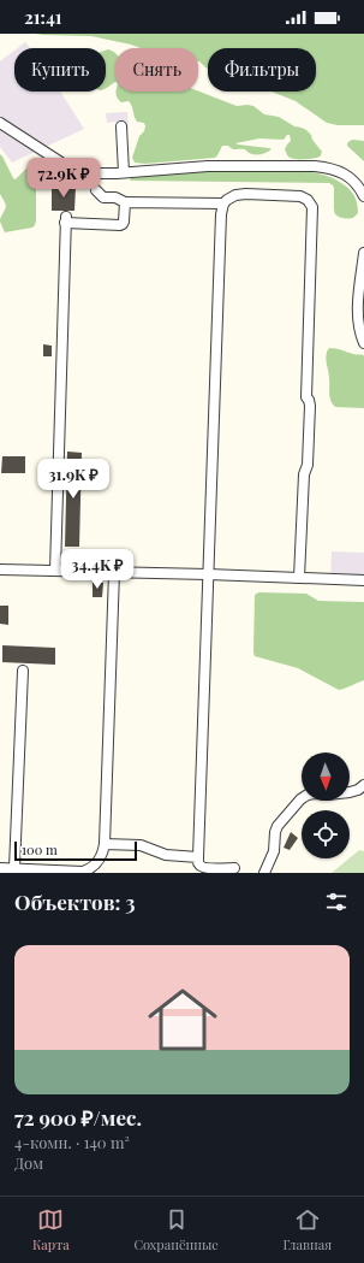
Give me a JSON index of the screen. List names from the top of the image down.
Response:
{
  "scale_bar": "100 m",
  "north": "bottom",
  "page": {
    "status": "21:41",
    "chip": ["Купить", "Снять", "Фильтры"],
    "price": ["72.9K ₽", "31.9K ₽", "34.4K ₽"],
    "scale": "100 m",
    "heading": "Объектов: 3",
    "list": [
      {
        "name": "72 900 ₽/мес.",
        "note": "4-комн. · 140 m² · Дом"
      }
    ],
    "tabs": ["Карта", "Сохранённые", "Главная"]
  }
}
